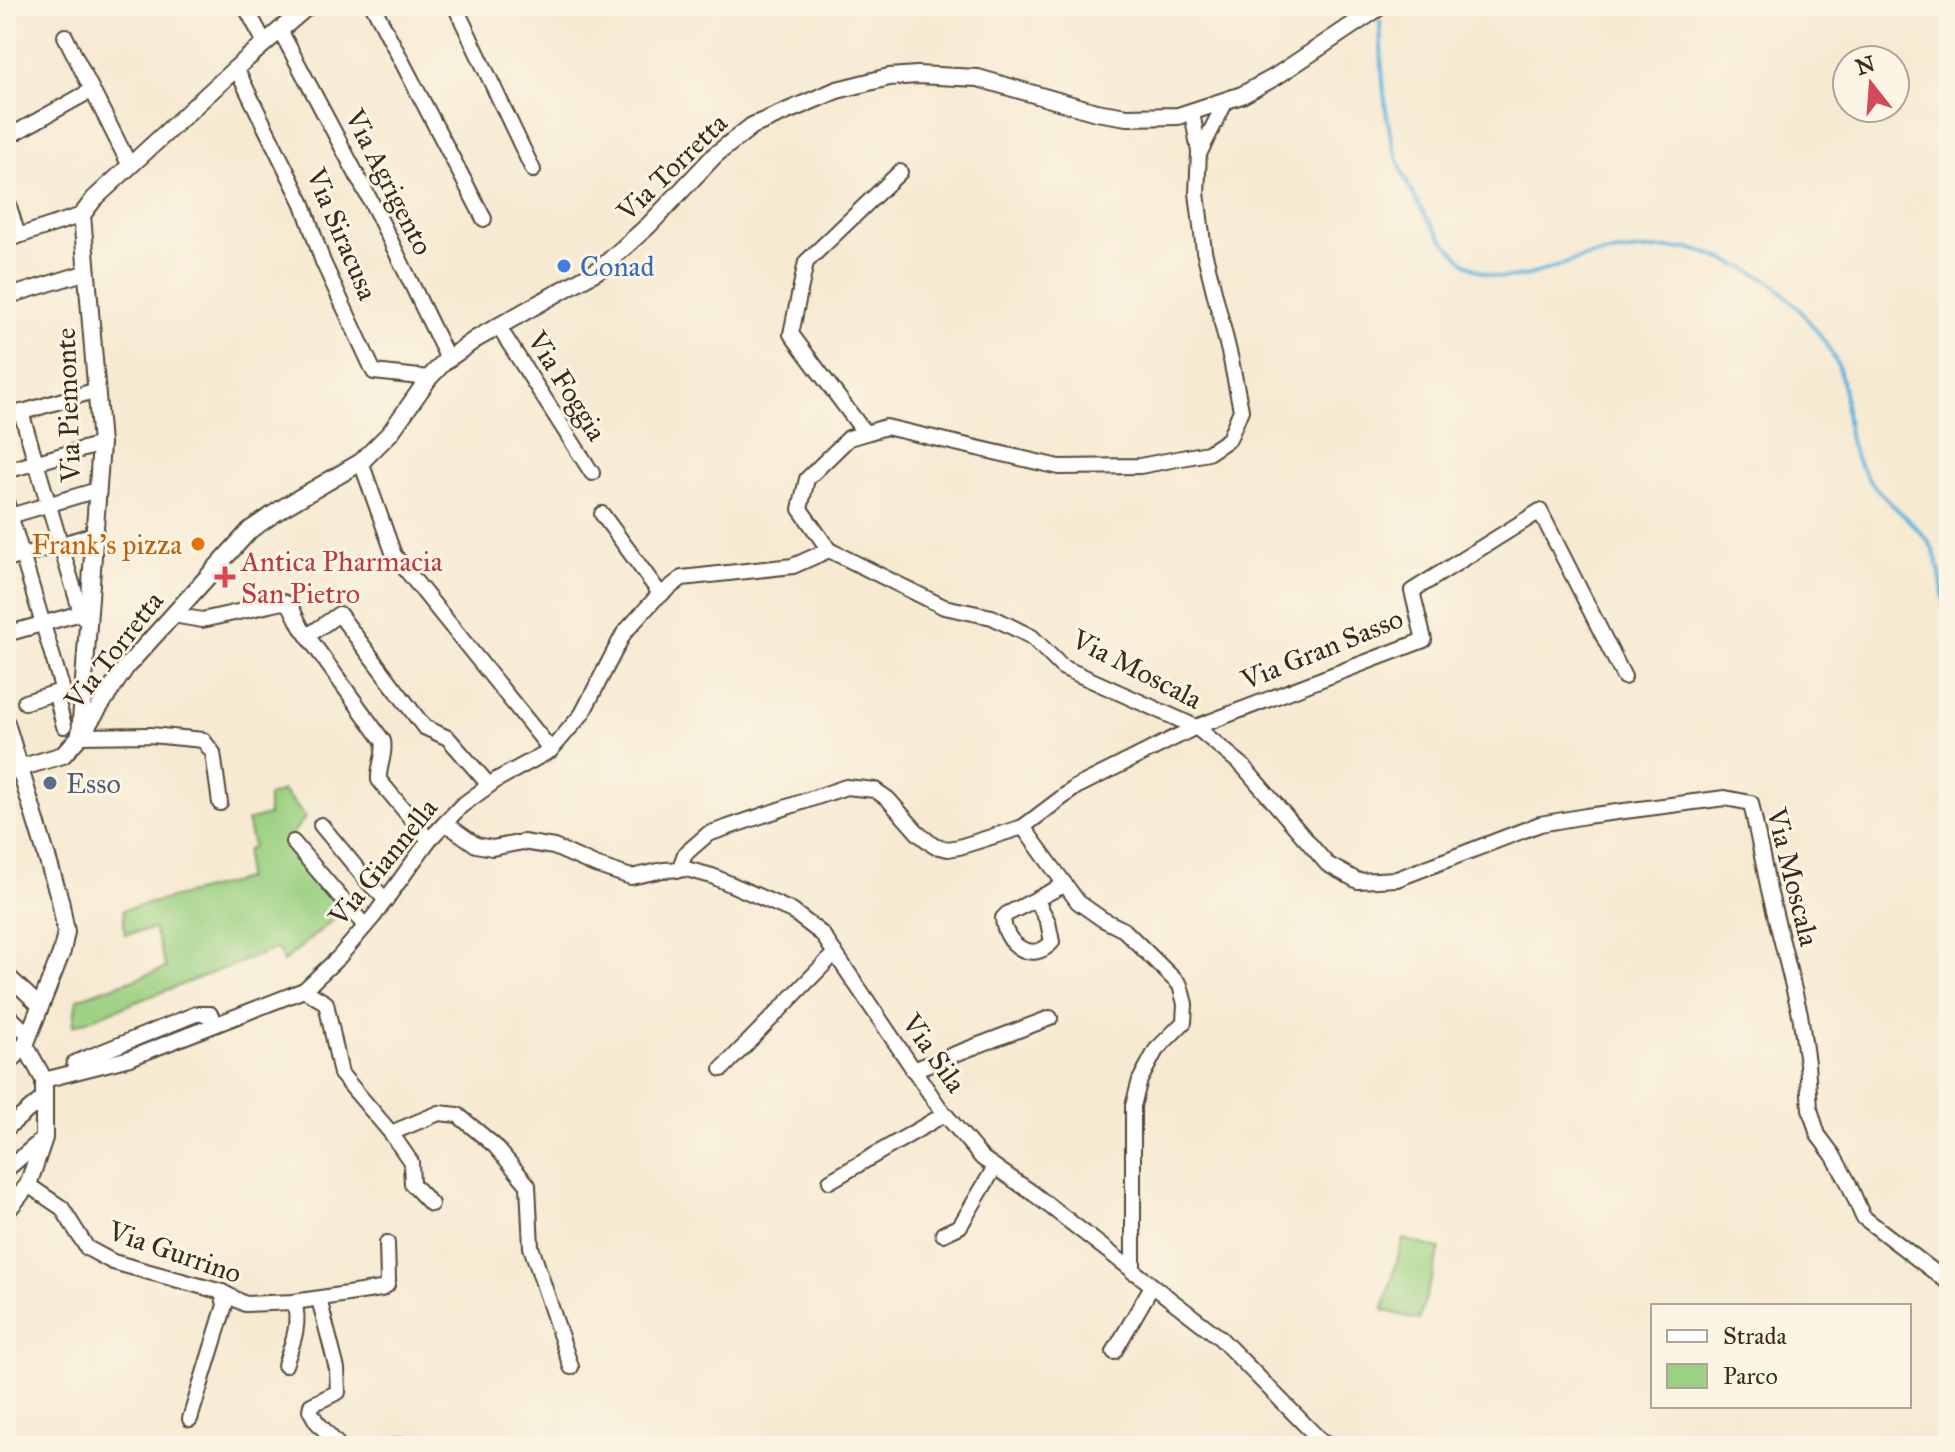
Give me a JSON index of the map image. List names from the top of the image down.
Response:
{
  "streets": {
    "street": [
      "Via Torretta",
      "Via Agrigento",
      "Via Siracusa",
      "Via Foggia",
      "Via Piemonte",
      "Via Gran Sasso",
      "Via Moscala",
      "Via Giannella",
      "Via Sila",
      "Via Gurrino"
    ]
  },
  "crossings": [
    ["Via Torretta", "Via Agrigento"],
    ["Via Torretta", "Via Siracusa"],
    ["Via Torretta", "Via Foggia"],
    ["Via Torretta", "Via Piemonte"],
    ["Via Gran Sasso", "Via Moscala"],
    ["Via Moscala", "Via Giannella"],
    ["Via Giannella", "Via Sila"]
  ],
  "places": {
    "other": ["Conad", "Frank's pizza", "Esso"],
    "health": ["Antica Pharmacia San Pietro"]
  },
  "legend": ["Strada", "Parco"],
  "north": "top"
}
